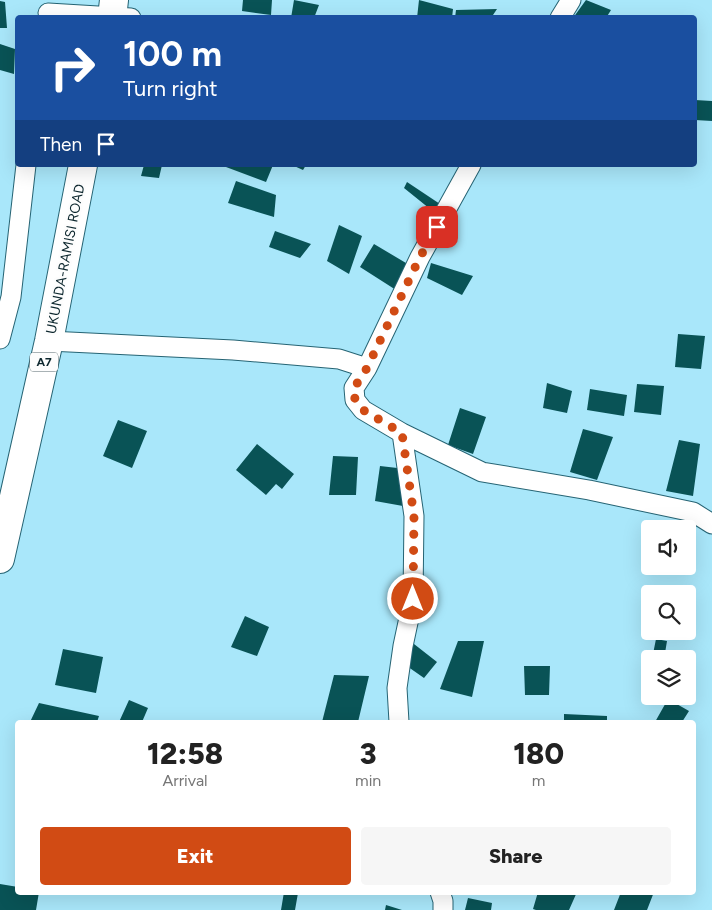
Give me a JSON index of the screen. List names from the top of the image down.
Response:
{
  "streets": {
    "highway": ["UKUNDA-RAMISI ROAD", "A7"]
  },
  "page": {
    "turn": ["100 m", "Turn right"],
    "then": "Then",
    "eta": [
      "12:58",
      "Arrival",
      "3",
      "min",
      "180",
      "m"
    ],
    "buttons": ["Exit", "Share"]
  }
}
